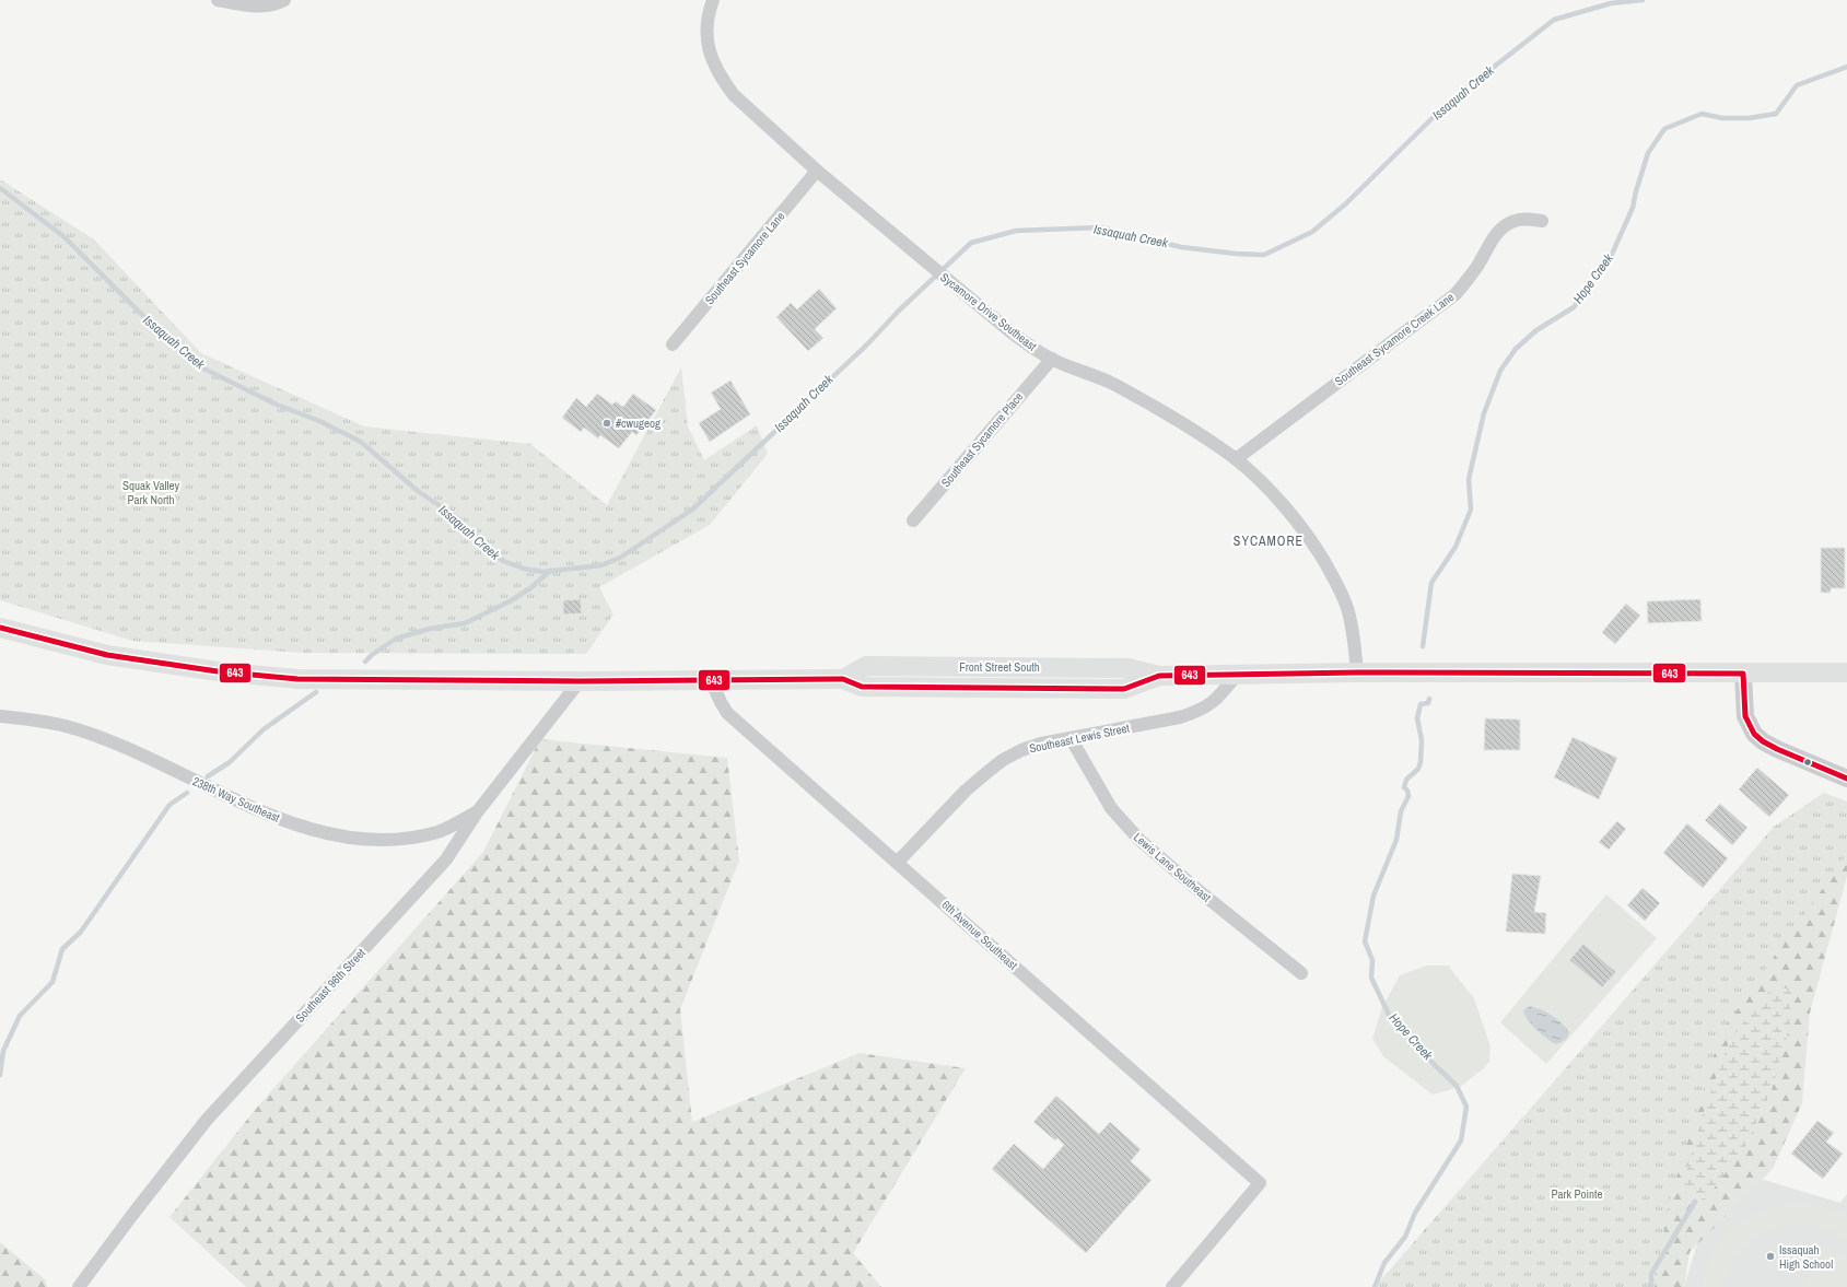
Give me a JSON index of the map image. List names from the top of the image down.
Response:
{
  "streets": {
    "main road": ["Front Street South"],
    "street": [
      "Southeast Sycamore Lane",
      "Sycamore Drive Southeast",
      "Southeast Sycamore Creek Lane",
      "Southeast Sycamore Place",
      "Southeast Lewis Street",
      "238th Way Southeast",
      "Lewis Lane Southeast",
      "6th Avenue Southeast",
      "Southeast 96th Street"
    ]
  },
  "crossings": [
    ["Southeast Sycamore Lane", "Sycamore Drive Southeast"],
    ["Sycamore Drive Southeast", "Southeast Sycamore Creek Lane"],
    ["Sycamore Drive Southeast", "Southeast Sycamore Place"],
    ["Sycamore Drive Southeast", "Front Street South"],
    ["Front Street South", "Southeast Lewis Street"],
    ["Front Street South", "6th Avenue Southeast"],
    ["Front Street South", "Southeast 96th Street"],
    ["Southeast Lewis Street", "Lewis Lane Southeast"],
    ["Southeast Lewis Street", "6th Avenue Southeast"],
    ["238th Way Southeast", "Southeast 96th Street"]
  ],
  "districts": ["SYCAMORE"],
  "water": ["Issaquah Creek", "Hope Creek"],
  "parks": ["Squak Valley Park North", "Park Pointe"],
  "places": ["#cwugeog", "Issaquah High School"],
  "lines": ["transit line 643"]
}
